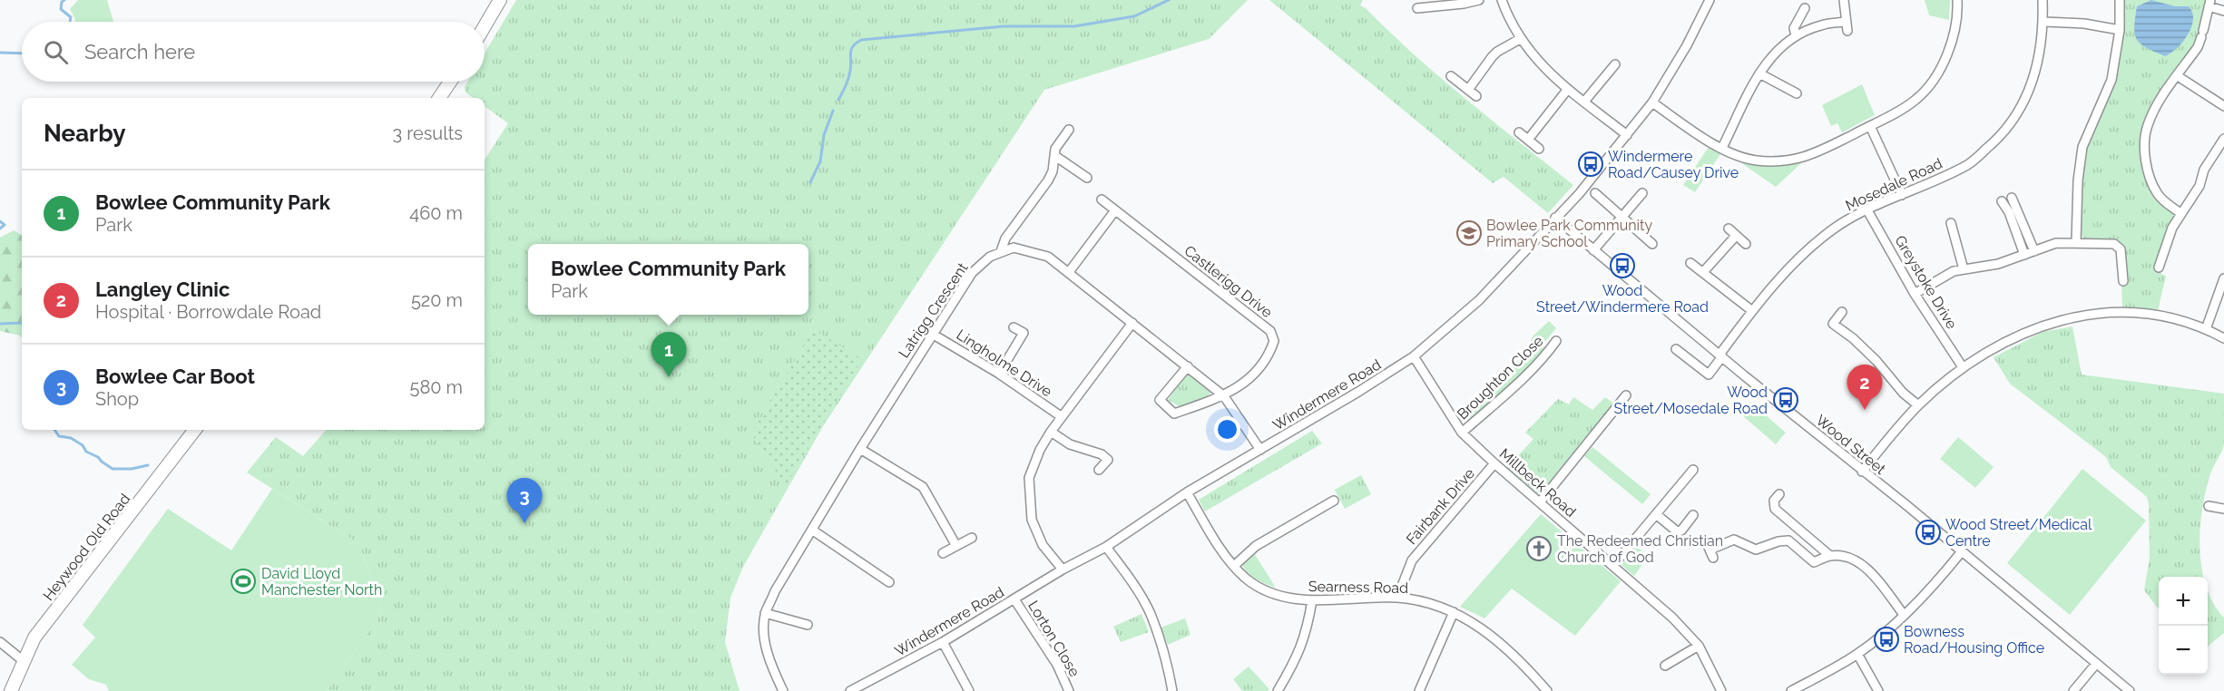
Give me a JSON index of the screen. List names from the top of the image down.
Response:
{
  "streets": {
    "main road": ["Heywood Old Road"],
    "street": [
      "Mosedale Road",
      "Castlerigg Drive",
      "Greystoke Drive",
      "Latrigg Crescent",
      "Lingholme Drive",
      "Broughton Close",
      "Windermere Road",
      "Wood Street",
      "Millbeck Road",
      "Fairbank Drive",
      "Searness Road",
      "Lorton Close"
    ]
  },
  "crossings": [
    ["Mosedale Road", "Greystoke Drive"],
    ["Mosedale Road", "Wood Street"],
    ["Latrigg Crescent", "Lingholme Drive"],
    ["Broughton Close", "Millbeck Road"],
    ["Windermere Road", "Wood Street"],
    ["Windermere Road", "Millbeck Road"],
    ["Windermere Road", "Searness Road"],
    ["Windermere Road", "Lorton Close"],
    ["Millbeck Road", "Fairbank Drive"],
    ["Fairbank Drive", "Searness Road"]
  ],
  "places": {
    "bus stop": [
      "Windermere Road/Causey Drive",
      "Wood Street/Windermere Road",
      "Wood Street/Mosedale Road",
      "Wood Street/Medical Centre",
      "Bowness Road/Housing Office"
    ],
    "school or university": ["Bowlee Park Community Primary School"],
    "church": ["The Redeemed Christian Church of God"],
    "sports": ["David Lloyd Manchester North"]
  },
  "page": {
    "search": "Search here",
    "heading": ["Nearby", "3 results"],
    "list": [
      {
        "mark": "1",
        "name": "Bowlee Community Park",
        "note": "Park",
        "value": "460 m"
      },
      {
        "mark": "2",
        "name": "Langley Clinic",
        "note": "Hospital · Borrowdale Road",
        "value": "520 m"
      },
      {
        "mark": "3",
        "name": "Bowlee Car Boot",
        "note": "Shop",
        "value": "580 m"
      }
    ],
    "popup": ["Bowlee Community Park", "Park"],
    "pins": ["1", "2", "3"],
    "map_buttons": ["+", "−"]
  }
}
